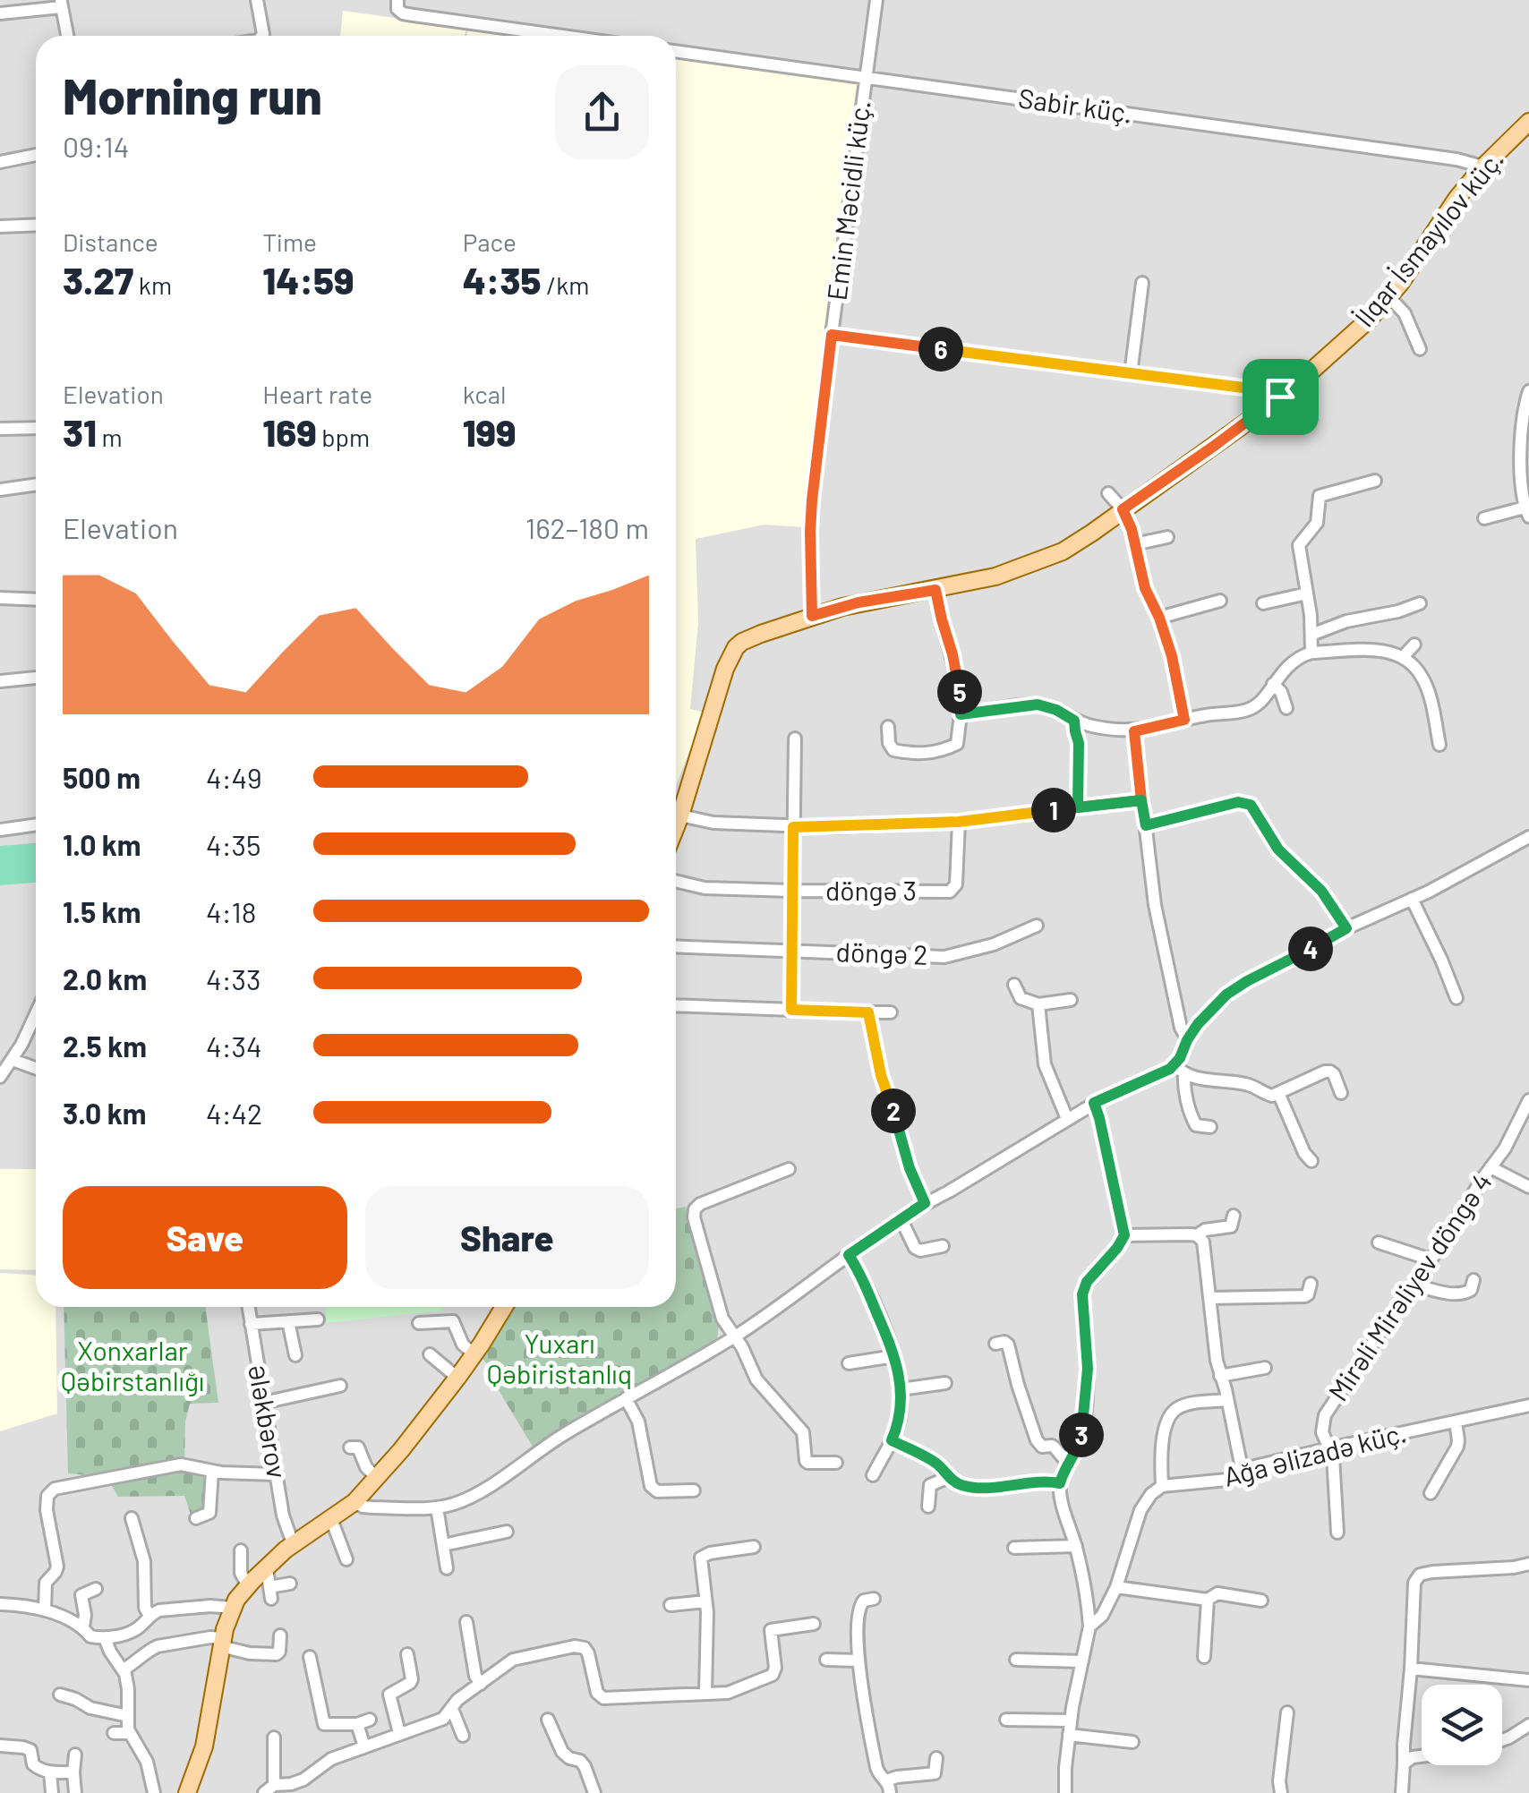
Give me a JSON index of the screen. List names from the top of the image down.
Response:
{
  "streets": {
    "main road": ["İlqar İsmayılov küç."],
    "street": [
      "Sabir küç.",
      "Emin Məcidli küç.",
      "döngə 3",
      "döngə 2",
      "Mirəli Mirəliyev döngə 4",
      "Ələkbərov",
      "Ağa Əlizadə küç."
    ]
  },
  "crossings": [
    ["Sabir küç.", "Emin Məcidli küç."],
    ["Sabir küç.", "İlqar İsmayılov küç."],
    ["Emin Məcidli küç.", "İlqar İsmayılov küç."],
    ["Mirəli Mirəliyev döngə 4", "Ağa Əlizadə küç."]
  ],
  "parks": ["Yuxarı Qəbiristanlıq", "Xonxarlar Qəbirstanlığı"],
  "page": {
    "heading": ["Morning run", "09:14"],
    "stats": [
      ["Distance", "3.27 km"],
      ["Time", "14:59"],
      ["Pace", "4:35 /km"],
      ["Elevation", "31 m"],
      ["Heart rate", "169 bpm"],
      ["kcal", "199"]
    ],
    "pins": [
      "6",
      "5",
      "1",
      "4",
      "2",
      "3"
    ],
    "chart": ["Elevation", "162–180 m"],
    "list": [
      {
        "name": "500 m",
        "note": "4:49"
      },
      {
        "name": "1.0 km",
        "note": "4:35"
      },
      {
        "name": "1.5 km",
        "note": "4:18"
      },
      {
        "name": "2.0 km",
        "note": "4:33"
      },
      {
        "name": "2.5 km",
        "note": "4:34"
      },
      {
        "name": "3.0 km",
        "note": "4:42"
      }
    ],
    "buttons": ["Save", "Share"]
  }
}
